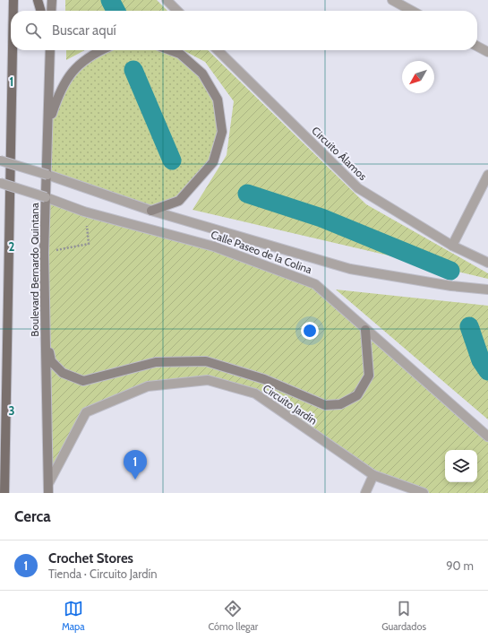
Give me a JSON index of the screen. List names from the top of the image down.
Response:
{
  "streets": {
    "main road": ["Boulevard Bernardo Quintana"],
    "street": ["Circuito Álamos", "Calle Paseo de la Colina", "Circuito Jardín"]
  },
  "crossings": [
    ["Boulevard Bernardo Quintana", "Circuito Jardín"]
  ],
  "north": "bottom left",
  "page": {
    "search": "Buscar aquí",
    "pins": "1",
    "heading": "Cerca",
    "list": [
      {
        "mark": "1",
        "name": "Crochet Stores",
        "note": "Tienda · Circuito Jardín",
        "value": "90 m"
      }
    ],
    "nav": ["Mapa", "Cómo llegar", "Guardados"]
  },
  "grid": {
    "rows": ["1", "2", "3"]
  }
}
